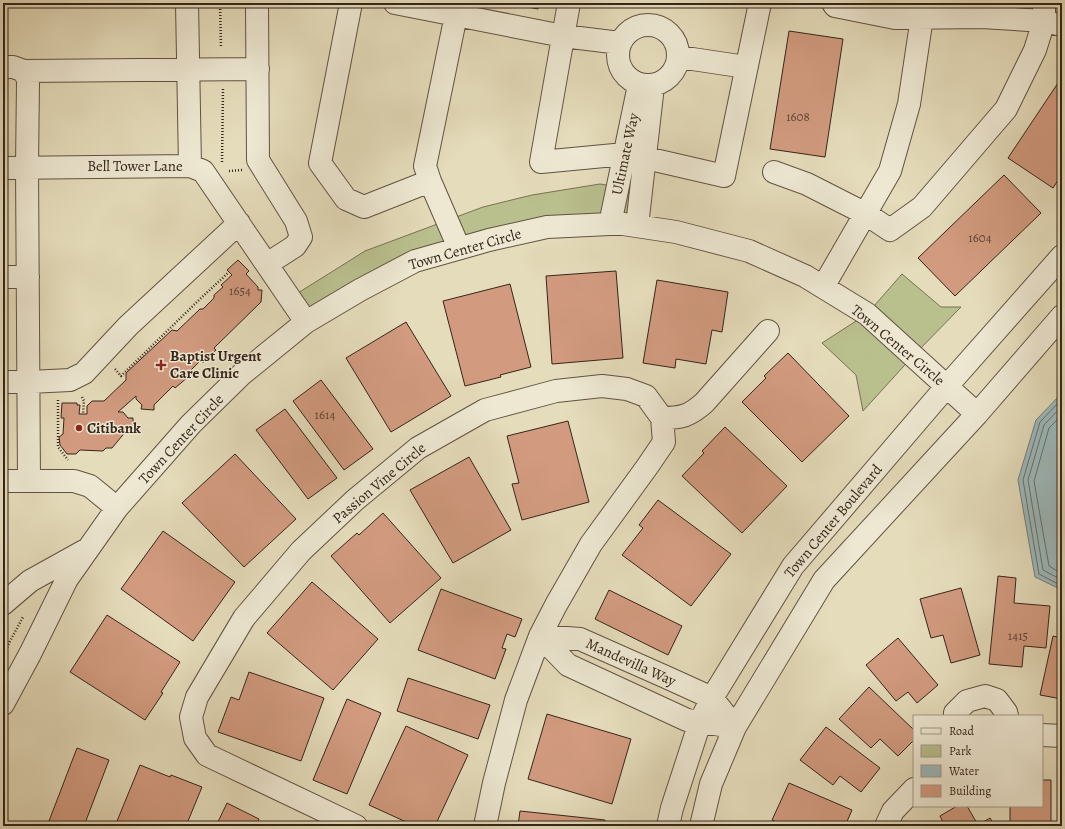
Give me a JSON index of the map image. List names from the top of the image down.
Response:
{
  "streets": {
    "street": [
      "Ultimate Way",
      "Bell Tower Lane",
      "Town Center Circle",
      "Passion Vine Circle",
      "Town Center Boulevard",
      "Mandevilla Way"
    ]
  },
  "crossings": [
    ["Ultimate Way", "Town Center Circle"],
    ["Bell Tower Lane", "Town Center Circle"],
    ["Town Center Circle", "Town Center Boulevard"],
    ["Town Center Boulevard", "Mandevilla Way"]
  ],
  "places": {
    "health": ["Baptist Urgent Care Clinic"],
    "other": ["Citibank"]
  },
  "house_numbers": [
    "1608",
    "1604",
    "1654",
    "1614",
    "1415"
  ],
  "legend": [
    "Road",
    "Park",
    "Water",
    "Building"
  ]
}
